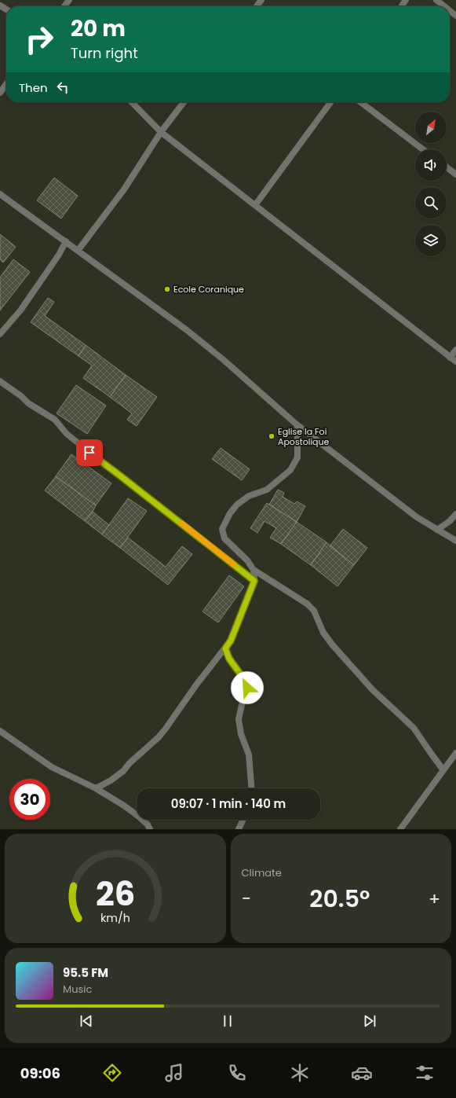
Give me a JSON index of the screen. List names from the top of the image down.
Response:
{
  "places": ["Ecole Coranique", "Eglise la Foi Apostolique"],
  "north": "top right",
  "page": {
    "turn": ["20 m", "Turn right"],
    "then": "Then",
    "limit": "30",
    "trip": "09:07 · 1 min · 140 m",
    "tile": "Climate",
    "heat": ["−", "20.5°", "+"],
    "song": ["95.5 FM", "Music"],
    "tabs": "09:06",
    "gauge": ["26", "km/h"]
  }
}
